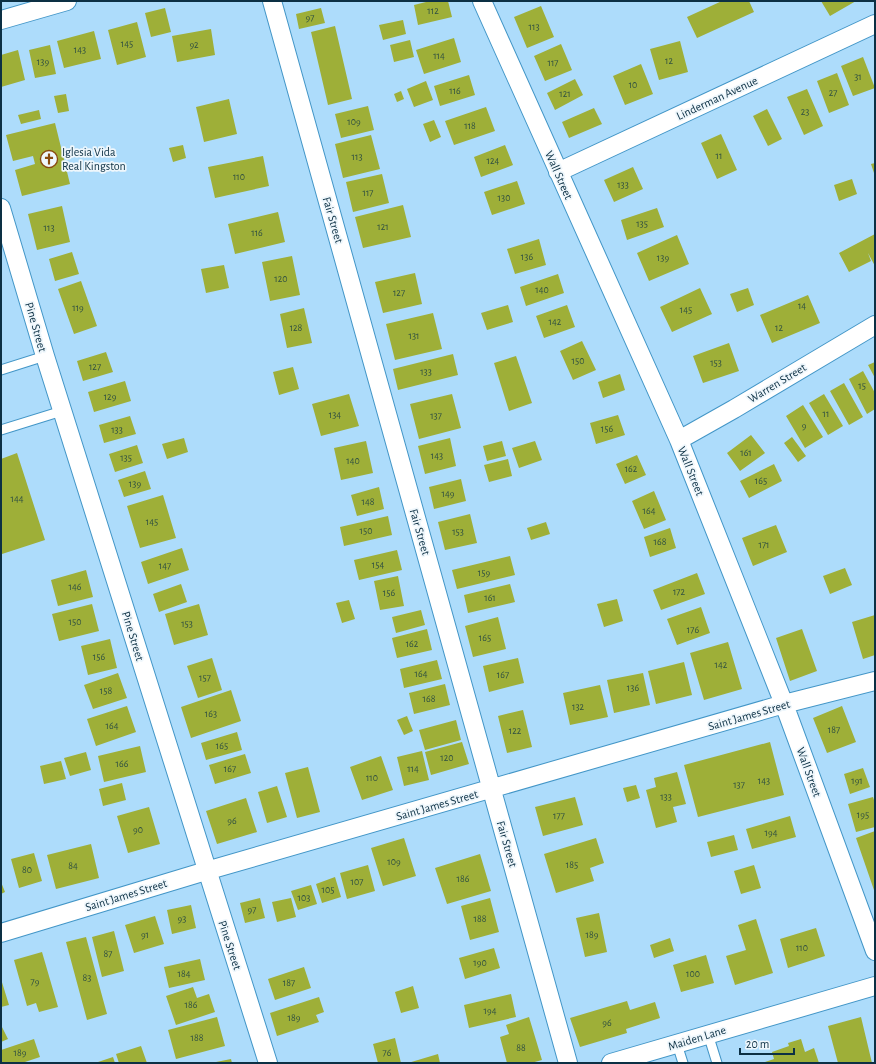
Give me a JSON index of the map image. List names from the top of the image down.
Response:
{
  "streets": {
    "street": [
      "Linderman Avenue",
      "Wall Street",
      "Fair Street",
      "Pine Street",
      "Warren Street",
      "Saint James Street",
      "Maiden Lane"
    ]
  },
  "crossings": [
    ["Linderman Avenue", "Wall Street"],
    ["Wall Street", "Warren Street"],
    ["Wall Street", "Saint James Street"],
    ["Fair Street", "Saint James Street"],
    ["Pine Street", "Saint James Street"]
  ],
  "places": {
    "church": ["Iglesia Vida Real Kingston"]
  },
  "house_numbers": [
    "112",
    "97",
    "113",
    "145",
    "92",
    "143",
    "114",
    "12",
    "139",
    "117",
    "31",
    "10",
    "116",
    "27",
    "121",
    "23",
    "109",
    "118",
    "11",
    "113",
    "124",
    "110",
    "133",
    "117",
    "130",
    "135",
    "121",
    "113",
    "116",
    "136",
    "139",
    "120",
    "140",
    "127",
    "14",
    "119",
    "145",
    "142",
    "128",
    "12",
    "131",
    "150",
    "153",
    "127",
    "133",
    "15",
    "129",
    "11",
    "134",
    "137",
    "9",
    "156",
    "133",
    "161",
    "143",
    "135",
    "140",
    "162",
    "165",
    "139",
    "149",
    "144",
    "148",
    "164",
    "145",
    "150",
    "153",
    "168",
    "171",
    "154",
    "147",
    "159",
    "146",
    "172",
    "156",
    "161",
    "150",
    "153",
    "176",
    "165",
    "162",
    "156",
    "142",
    "164",
    "167",
    "157",
    "136",
    "158",
    "168",
    "132",
    "163",
    "164",
    "187",
    "122",
    "165",
    "120",
    "166",
    "167",
    "114",
    "110",
    "143",
    "191",
    "137",
    "133",
    "195",
    "177",
    "96",
    "90",
    "194",
    "109",
    "185",
    "84",
    "80",
    "186",
    "107",
    "105",
    "103",
    "97",
    "93",
    "188",
    "91",
    "189",
    "110",
    "87",
    "190",
    "184",
    "100",
    "83",
    "79",
    "187",
    "186",
    "194",
    "189",
    "96",
    "188",
    "88",
    "189",
    "76"
  ],
  "scale_bar": "20 m"
}
